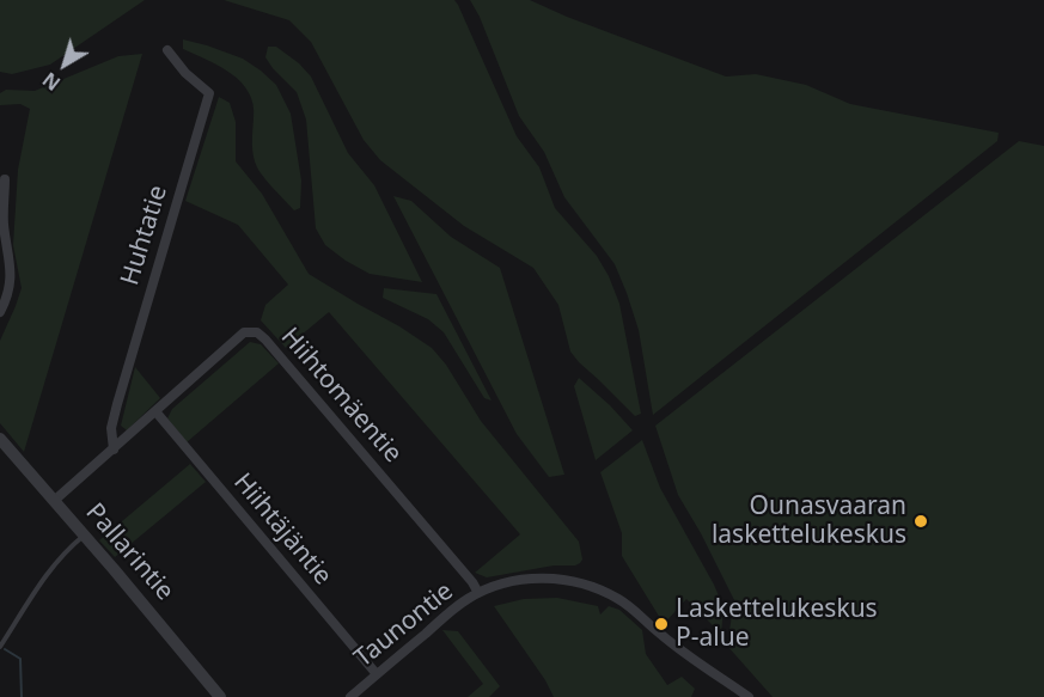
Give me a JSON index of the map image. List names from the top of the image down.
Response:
{
  "streets": {
    "street": [
      "Huhtatie",
      "Hiihtomäentie",
      "Hiihtäjäntie",
      "Pallarintie",
      "Taunontie"
    ]
  },
  "crossings": [
    ["Huhtatie", "Hiihtomäentie"],
    ["Hiihtomäentie", "Hiihtäjäntie"],
    ["Hiihtomäentie", "Pallarintie"],
    ["Hiihtomäentie", "Taunontie"],
    ["Hiihtäjäntie", "Taunontie"]
  ],
  "places": ["Ounasvaaran laskettelukeskus", "Laskettelukeskus P-alue"],
  "north": "bottom left"
}
